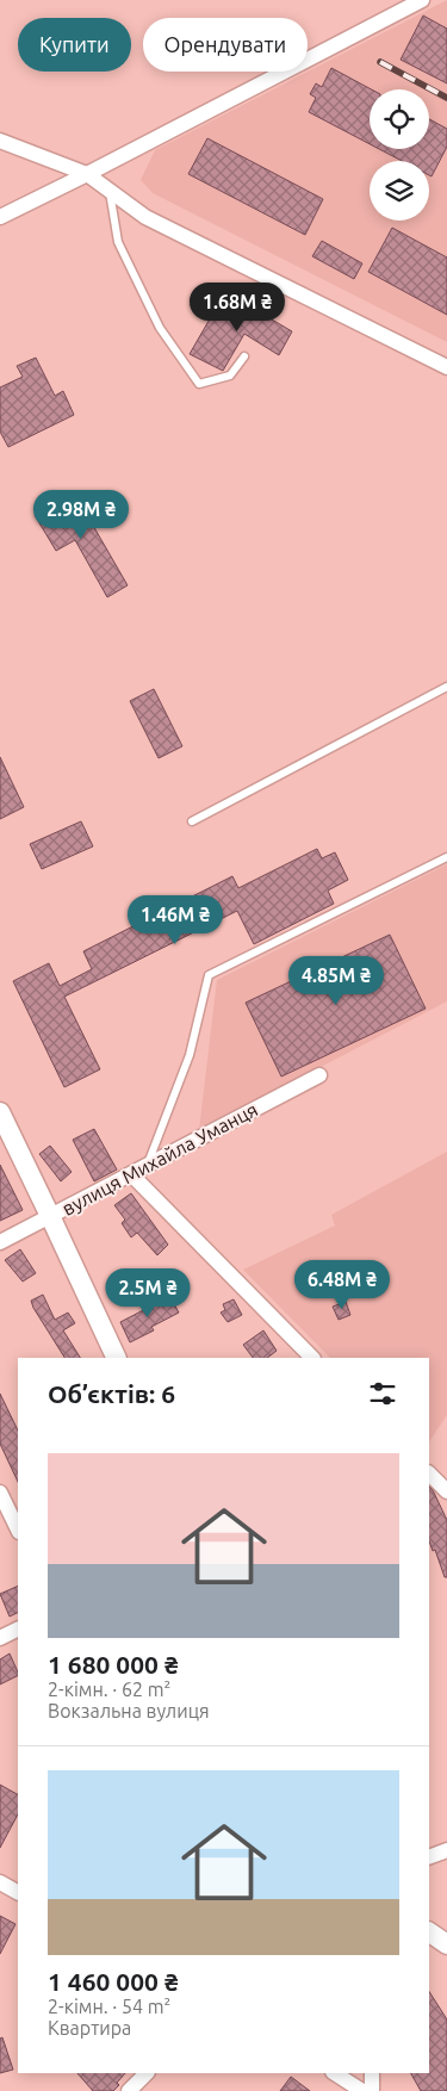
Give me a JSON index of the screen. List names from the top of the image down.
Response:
{
  "streets": {
    "street": ["вулиця Михайла Уманця"]
  },
  "page": {
    "chip": ["Купити", "Орендувати"],
    "price": [
      "1.68M ₴",
      "2.98M ₴",
      "1.46M ₴",
      "4.85M ₴",
      "6.48M ₴",
      "2.5M ₴"
    ],
    "heading": "Об’єктів: 6",
    "list": [
      {
        "name": "1 680 000 ₴",
        "note": "2-кімн. · 62 m² · Вокзальна вулиця"
      },
      {
        "name": "1 460 000 ₴",
        "note": "2-кімн. · 54 m² · Квартира"
      }
    ]
  }
}
